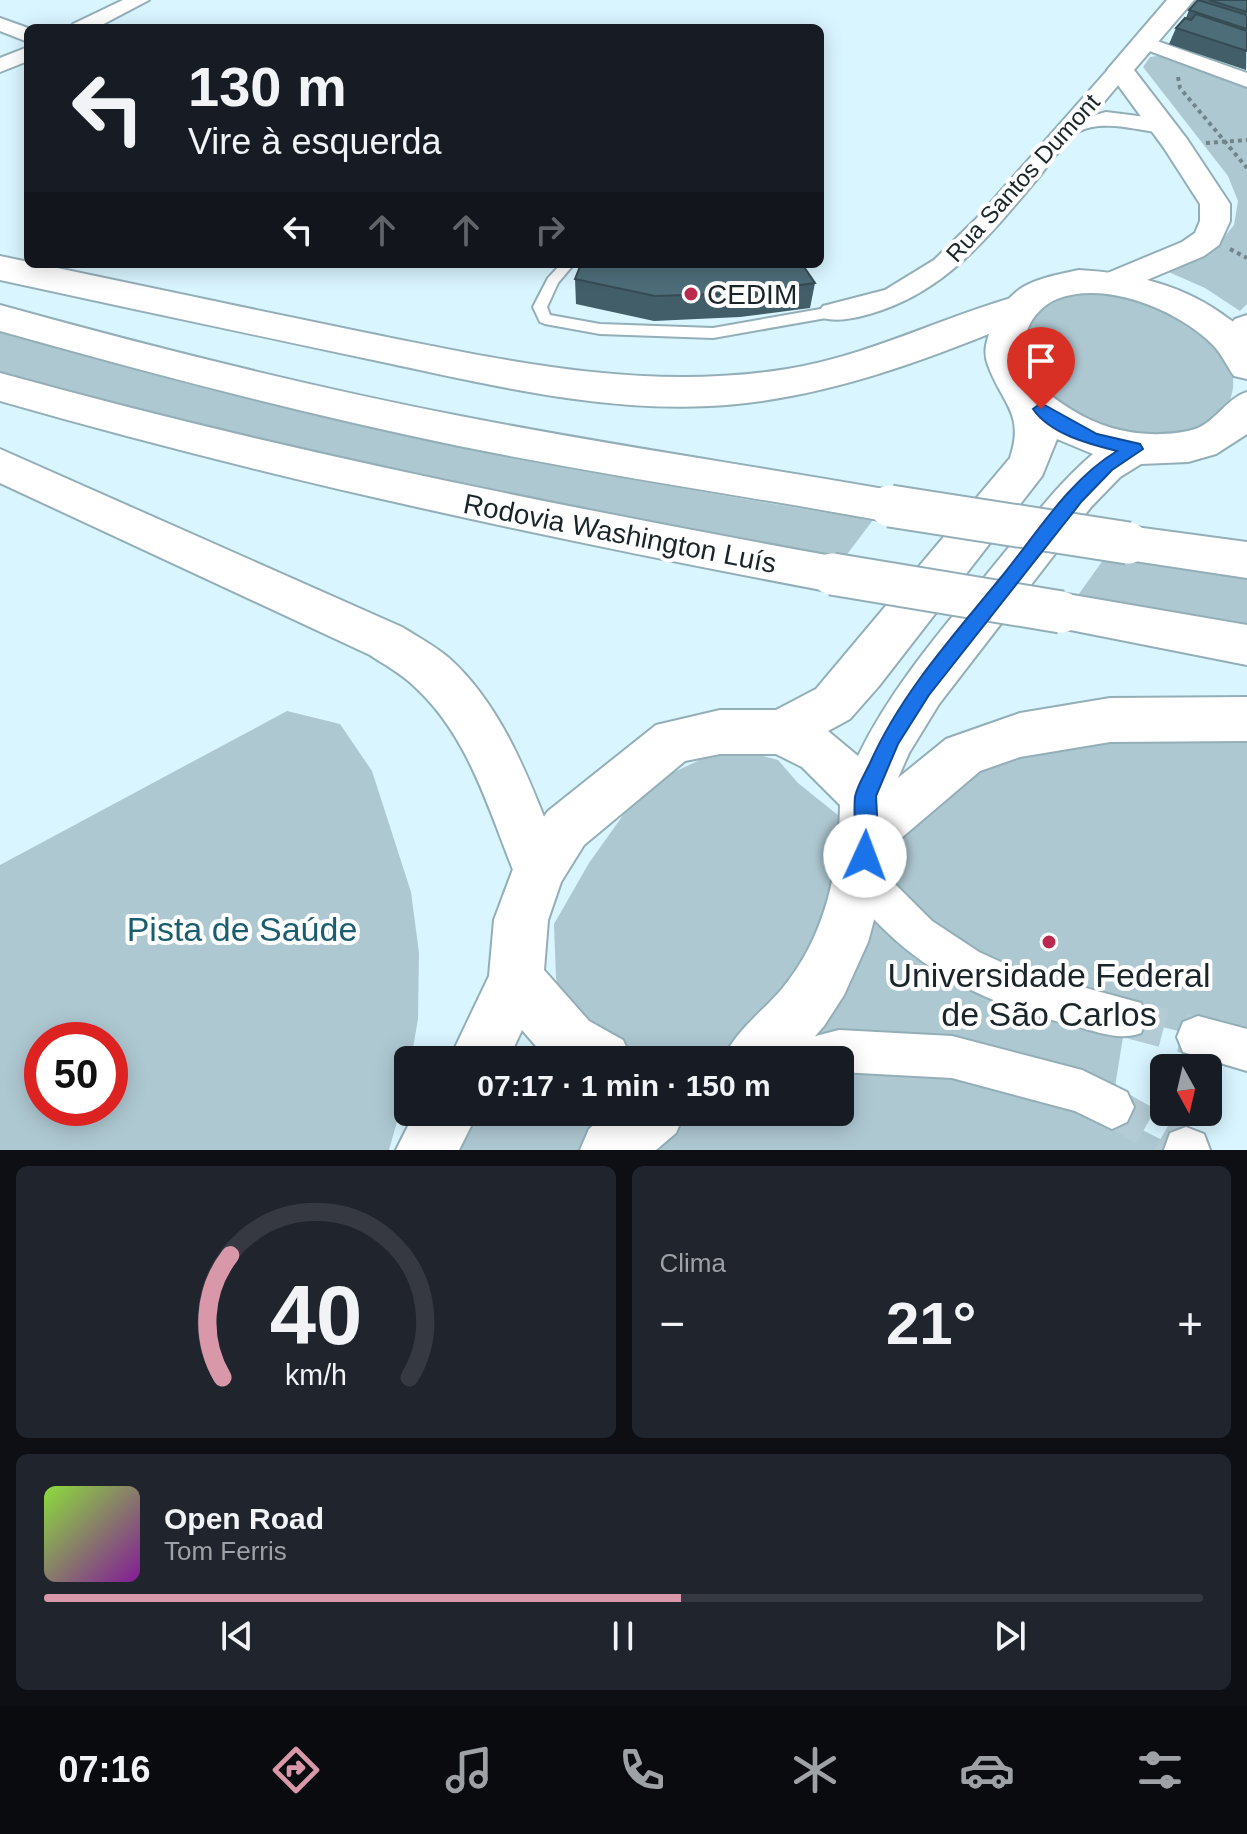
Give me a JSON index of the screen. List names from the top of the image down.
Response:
{
  "streets": {
    "main road": ["Rodovia Washington Luís"],
    "street": ["Rua Santos Dumont"]
  },
  "parks": ["Pista de Saúde"],
  "places": ["CEDIM", "Universidade Federal de São Carlos"],
  "north": "bottom",
  "page": {
    "turn": ["130 m", "Vire à esquerda"],
    "limit": "50",
    "trip": "07:17 · 1 min · 150 m",
    "tile": "Clima",
    "heat": ["−", "21°", "+"],
    "song": ["Open Road", "Tom Ferris"],
    "tabs": "07:16",
    "gauge": ["40", "km/h"]
  }
}
